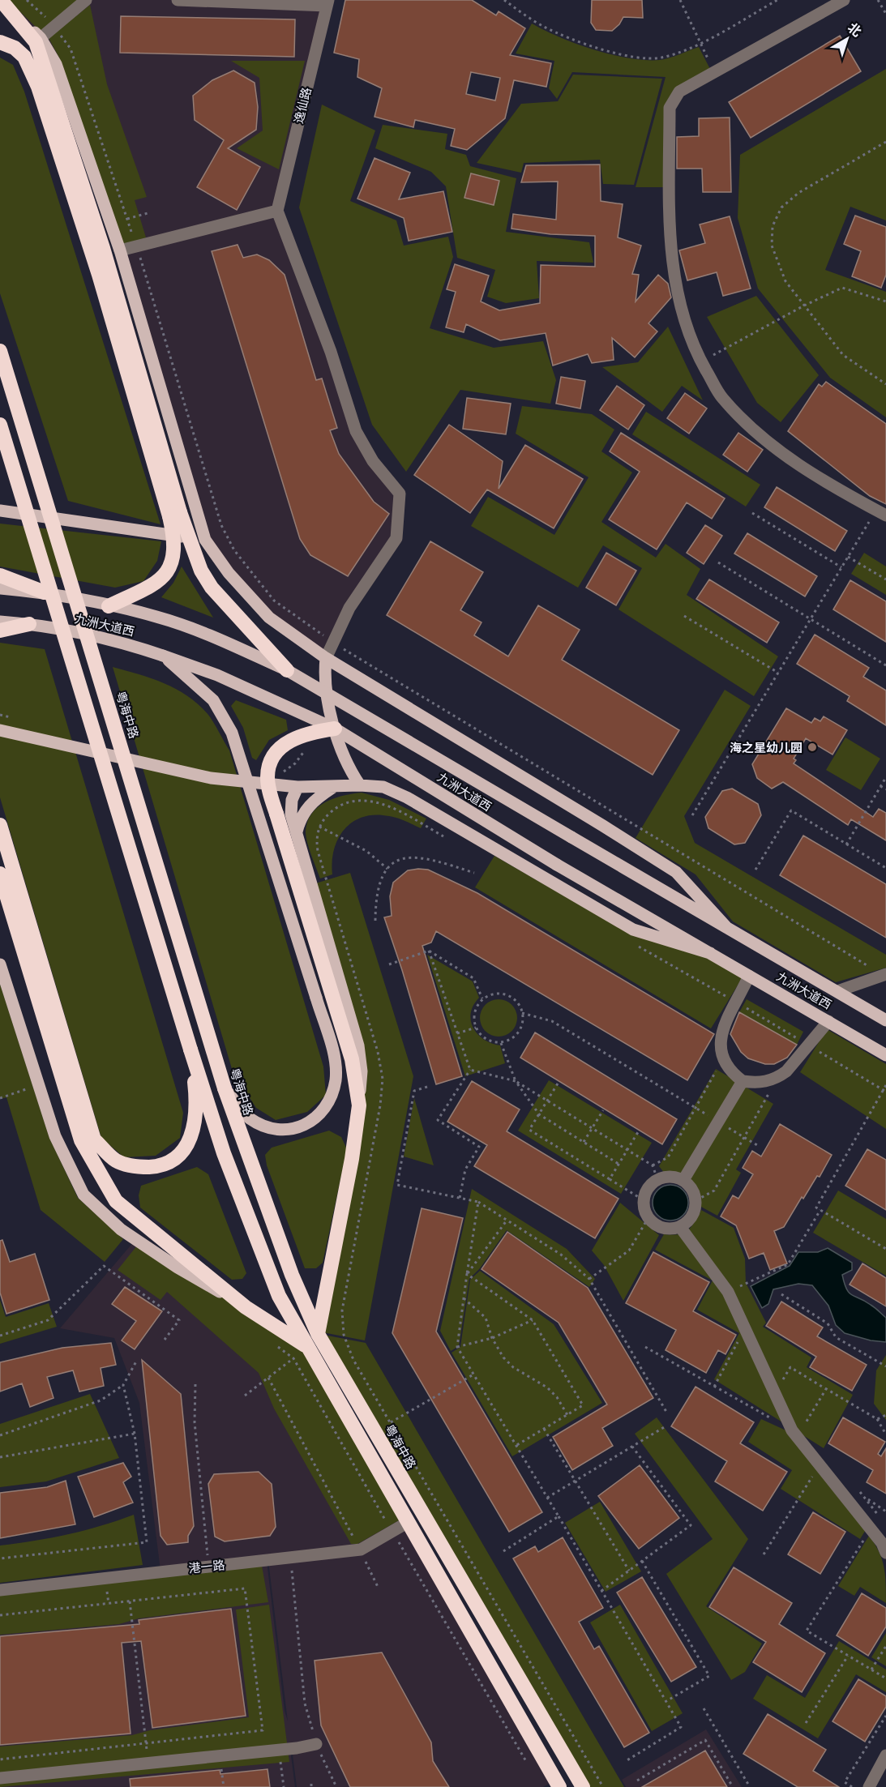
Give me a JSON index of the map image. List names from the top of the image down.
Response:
{
  "streets": {
    "highway": ["粤海中路"],
    "main road": ["九洲大道西"],
    "street": ["逸仙路", "港一路"]
  },
  "places": ["海之星幼儿园"],
  "north": "top right"
}
